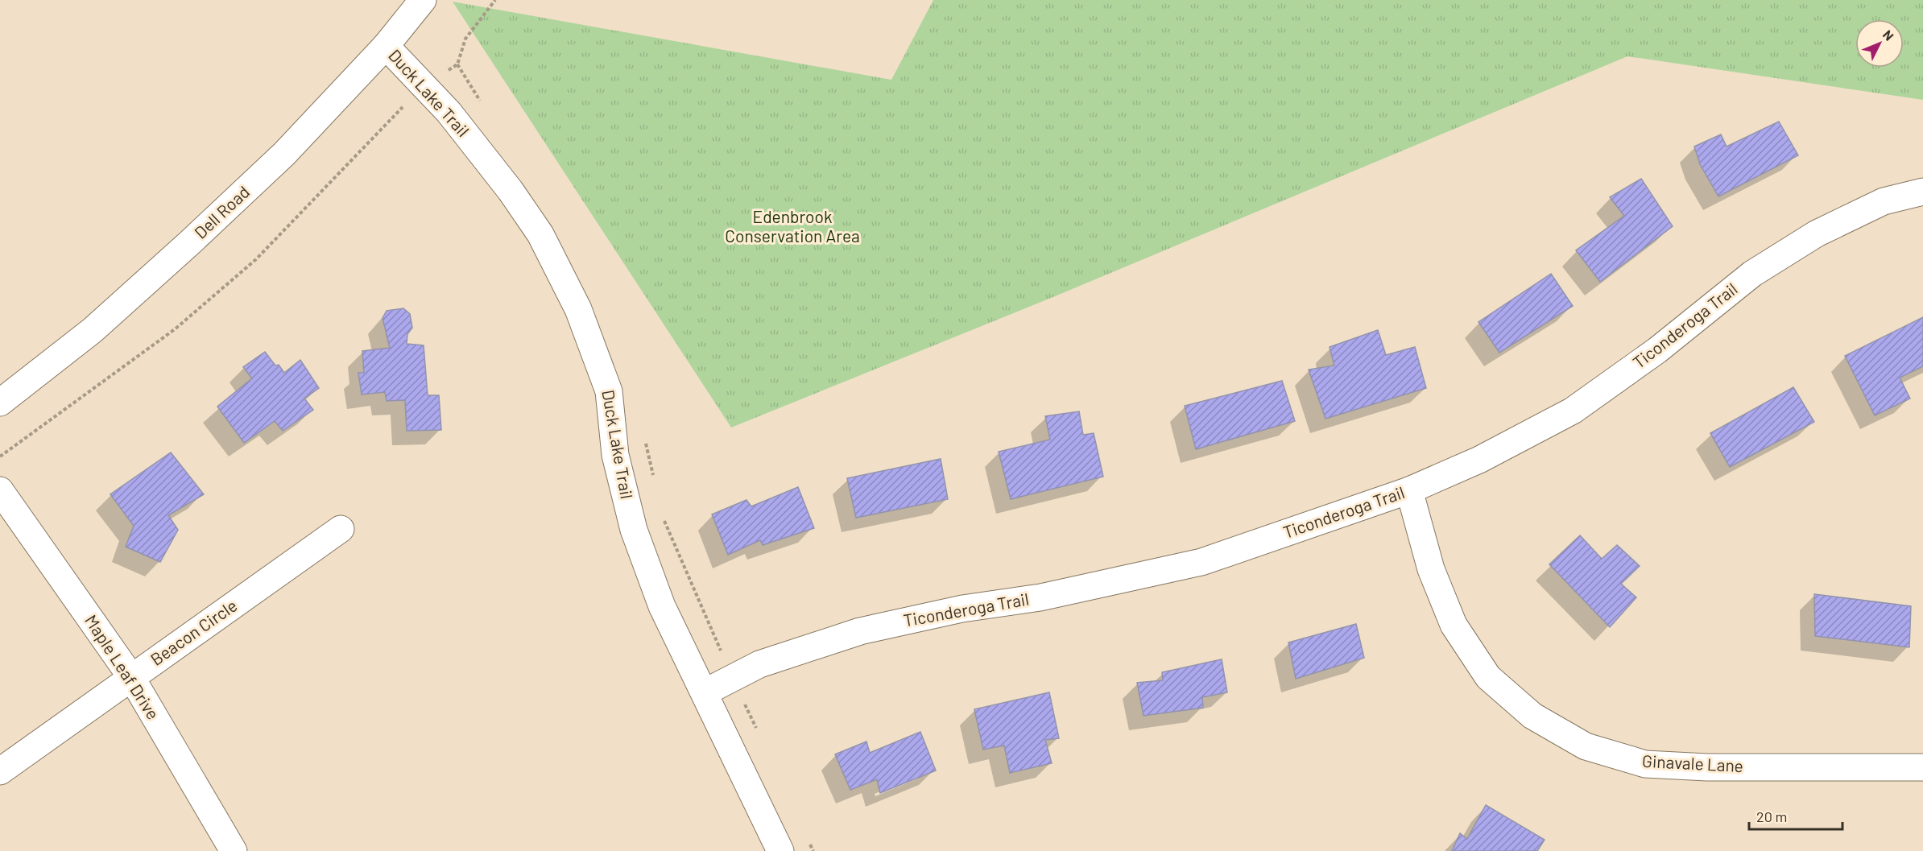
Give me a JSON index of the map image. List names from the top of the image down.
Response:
{
  "streets": {
    "street": [
      "Duck Lake Trail",
      "Dell Road",
      "Ticonderoga Trail",
      "Beacon Circle",
      "Maple Leaf Drive",
      "Ginavale Lane"
    ]
  },
  "crossings": [
    ["Duck Lake Trail", "Dell Road"],
    ["Duck Lake Trail", "Ticonderoga Trail"],
    ["Ticonderoga Trail", "Ginavale Lane"],
    ["Beacon Circle", "Maple Leaf Drive"]
  ],
  "parks": ["Edenbrook Conservation Area"],
  "scale_bar": "20 m",
  "north": "top right"
}
